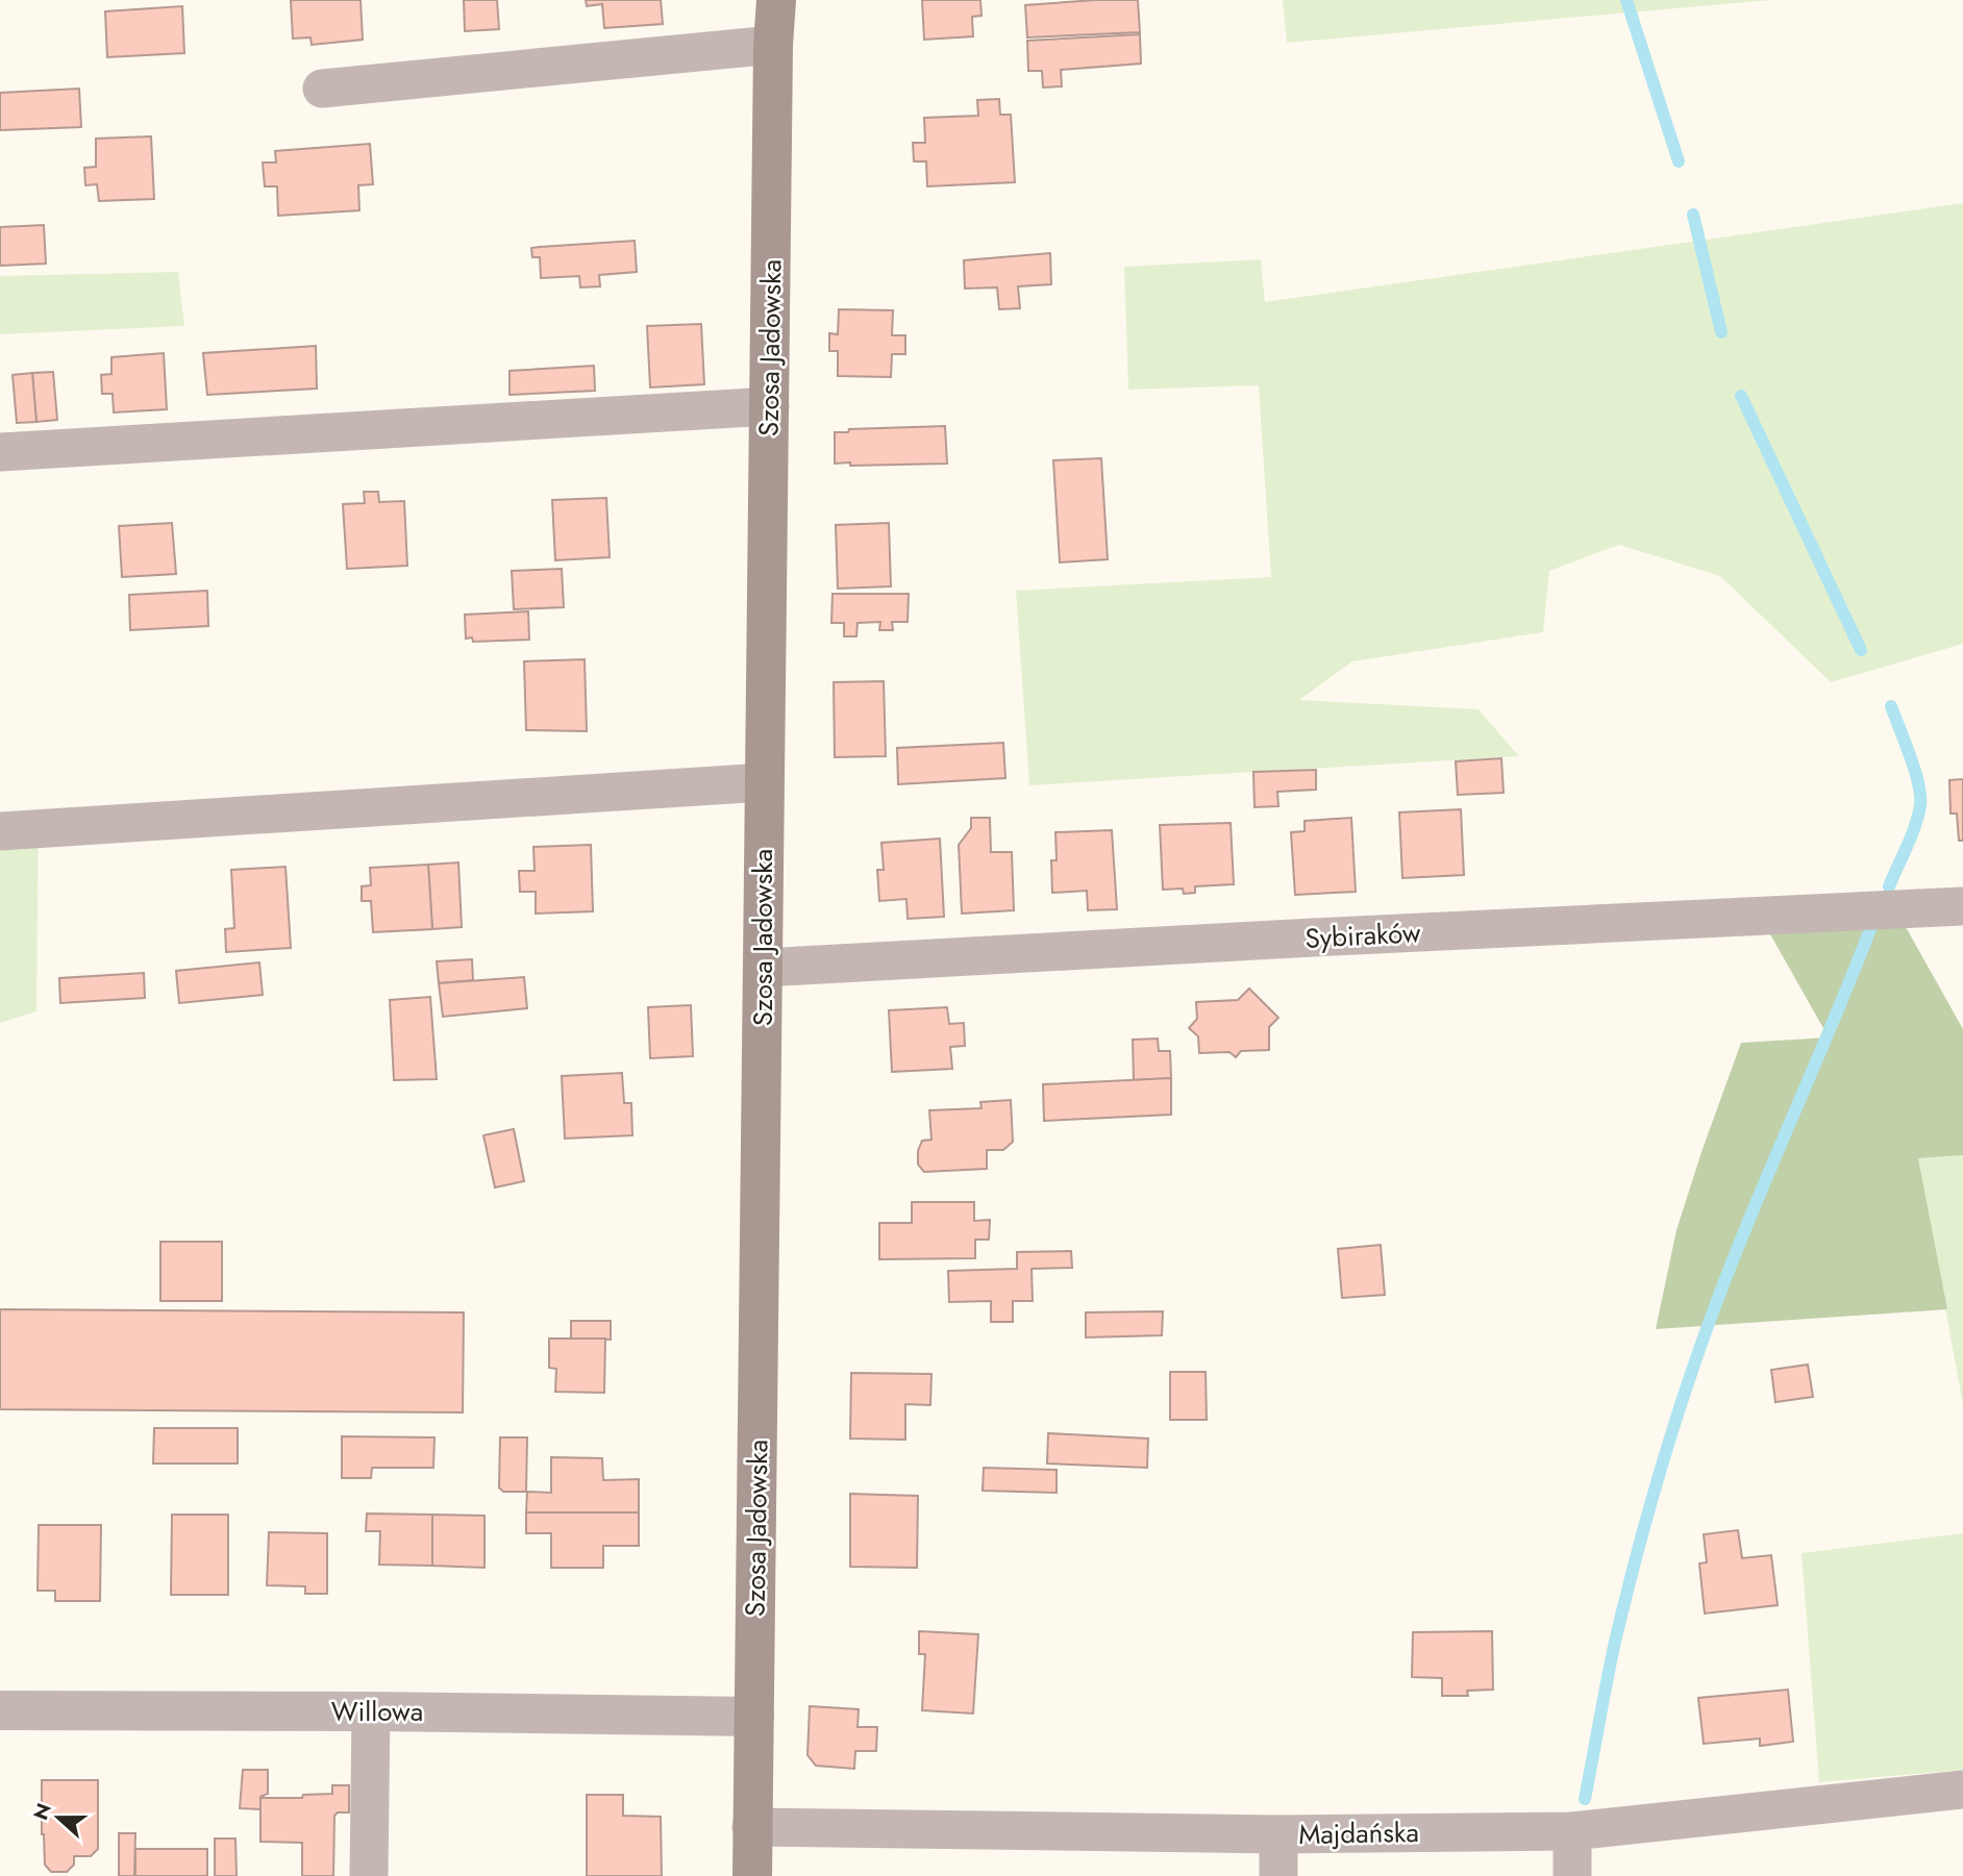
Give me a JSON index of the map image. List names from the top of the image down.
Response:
{
  "streets": {
    "main road": ["Szosa Jadowska"],
    "street": ["Sybiraków", "Willowa", "Majdańska"]
  },
  "crossings": [
    ["Szosa Jadowska", "Sybiraków"],
    ["Szosa Jadowska", "Willowa"],
    ["Szosa Jadowska", "Majdańska"]
  ],
  "north": "left"
}
